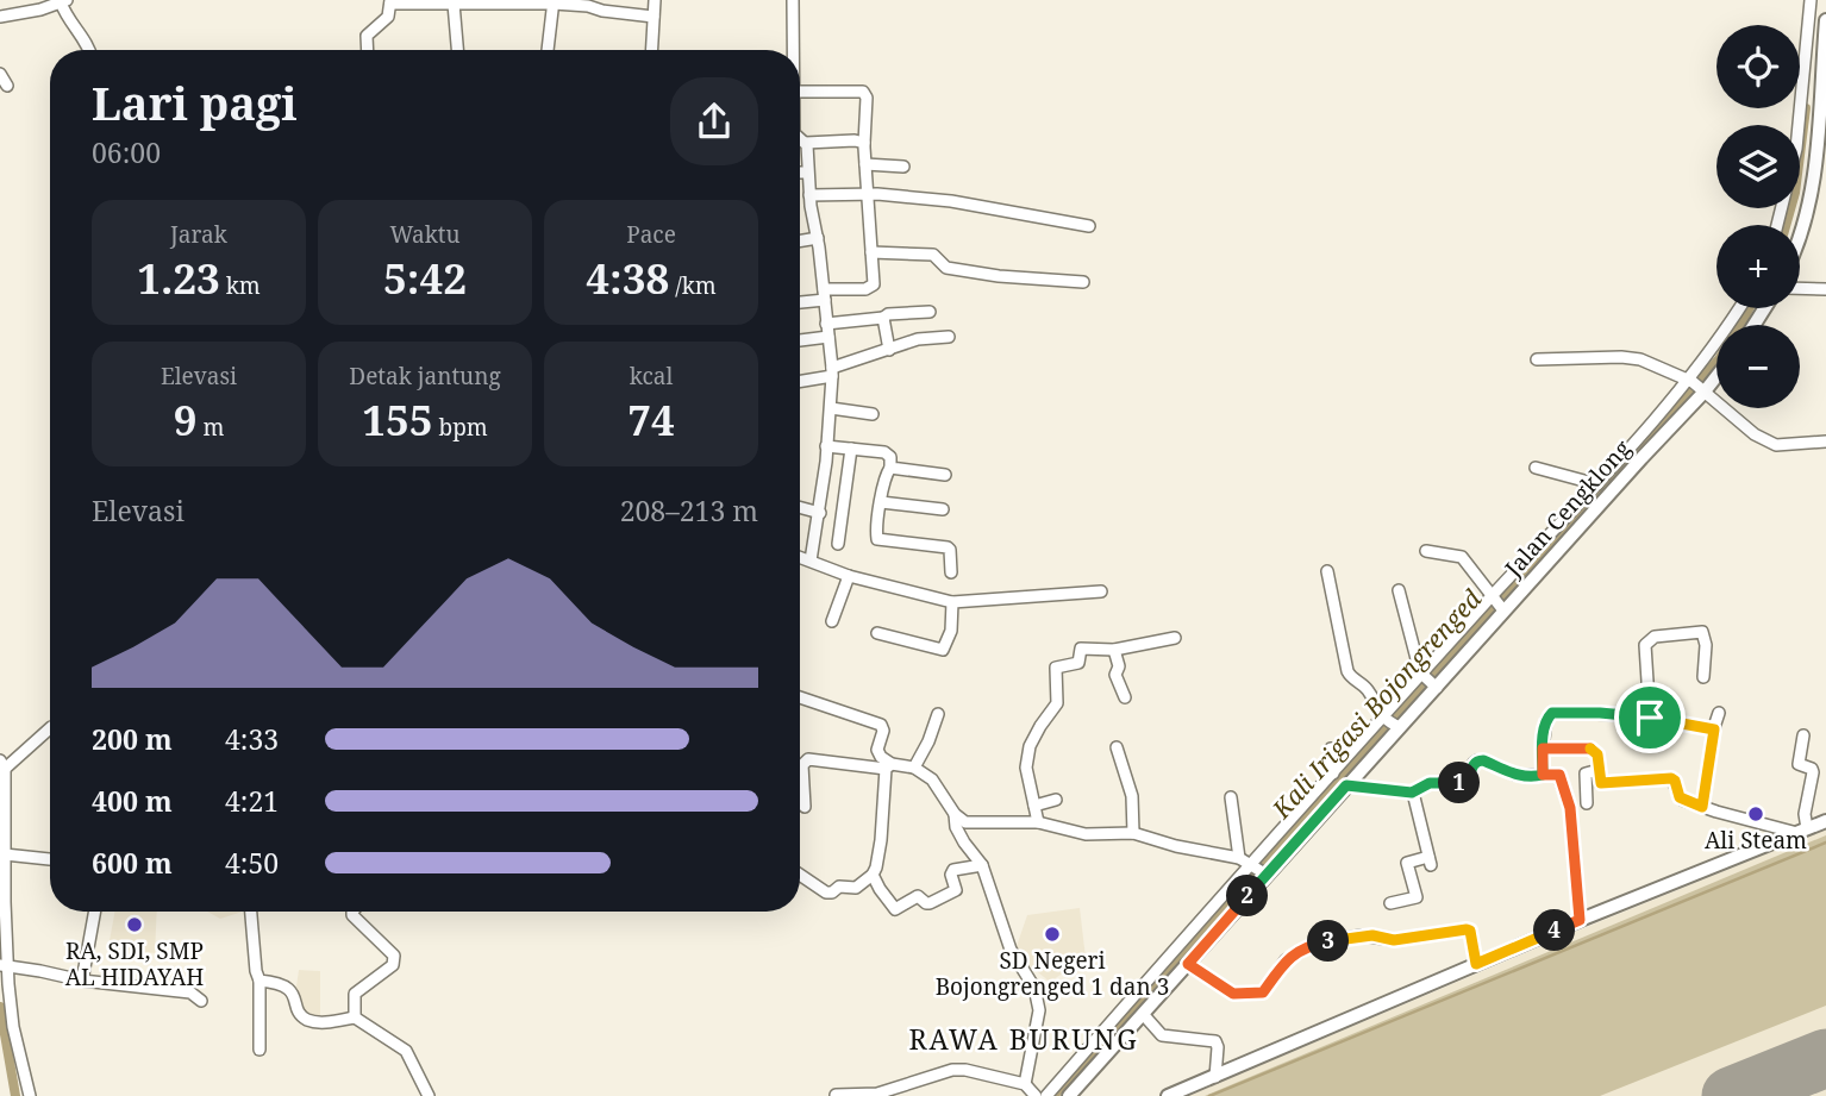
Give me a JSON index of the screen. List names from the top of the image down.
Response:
{
  "streets": {
    "main road": ["Jalan Cengklong"]
  },
  "districts": ["RAWA BURUNG"],
  "water": ["Kali Irigasi Bojongrenged"],
  "places": ["Ali Steam", "RA, SDI, SMP AL HIDAYAH", "SD Negeri Bojongrenged 1 dan 3"],
  "page": {
    "map_buttons": ["+", "−"],
    "heading": ["Lari pagi", "06:00"],
    "stats": [
      ["Jarak", "1.23 km"],
      ["Waktu", "5:42"],
      ["Pace", "4:38 /km"],
      ["Elevasi", "9 m"],
      ["Detak jantung", "155 bpm"],
      ["kcal", "74"]
    ],
    "chart": ["Elevasi", "208–213 m"],
    "list": [
      {
        "name": "200 m",
        "note": "4:33"
      },
      {
        "name": "400 m",
        "note": "4:21"
      },
      {
        "name": "600 m",
        "note": "4:50"
      }
    ],
    "pins": [
      "1",
      "2",
      "4",
      "3"
    ]
  }
}
